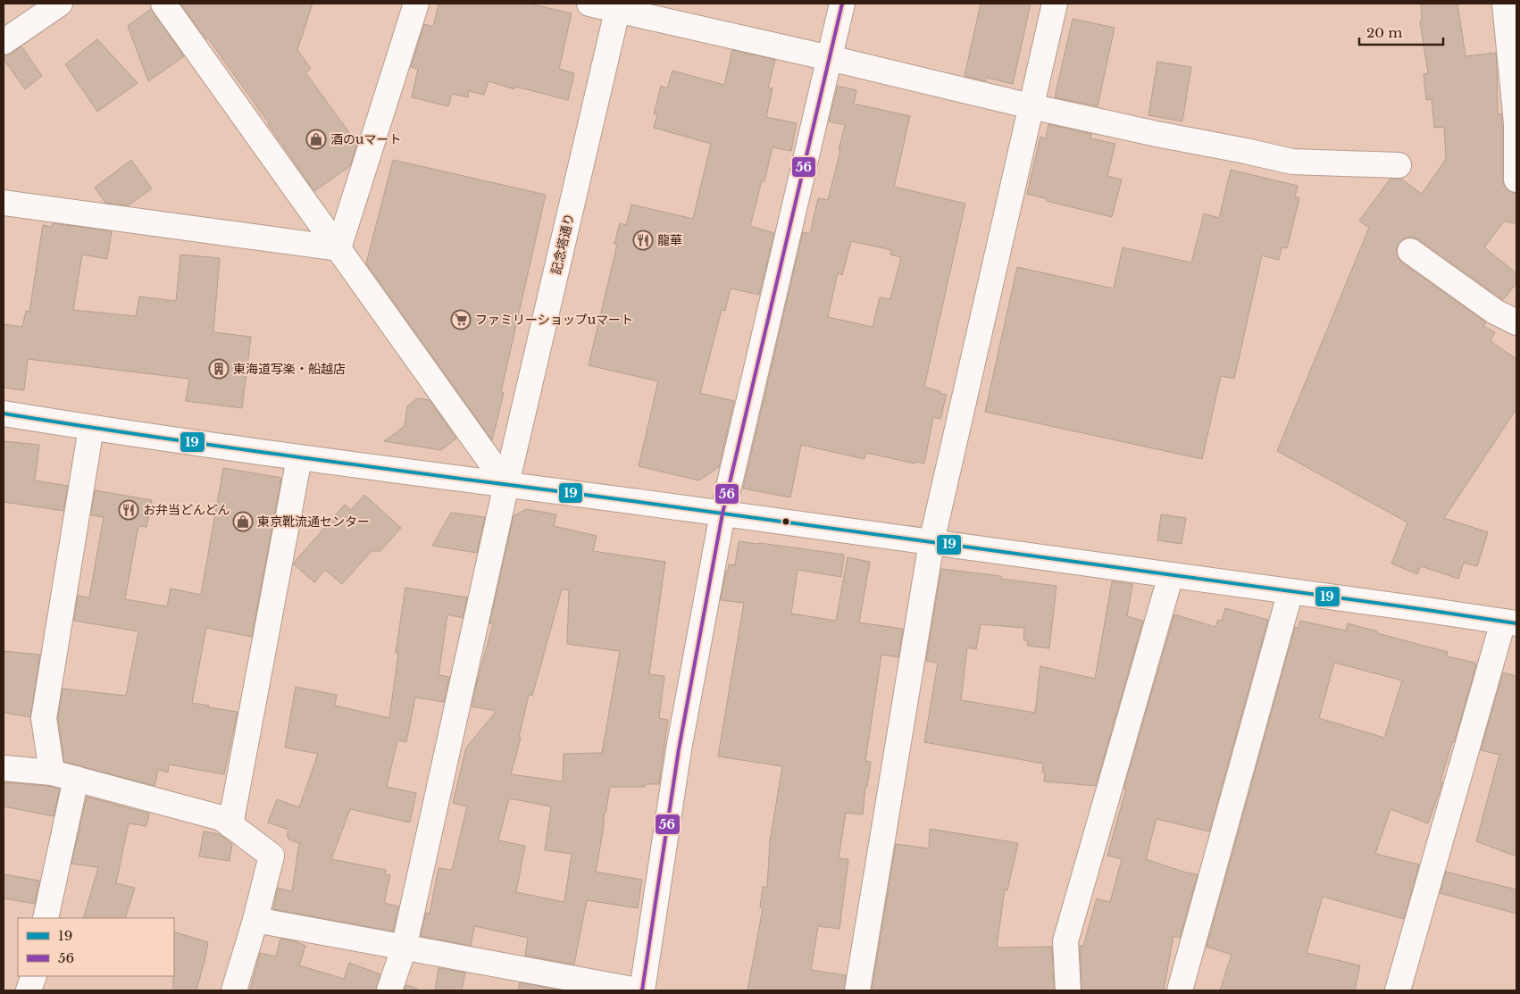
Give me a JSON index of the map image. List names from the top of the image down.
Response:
{
  "streets": {
    "street": ["記念塔通り"]
  },
  "places": {
    "shop": ["酒のuマート", "東京靴流通センター"],
    "restaurant": ["龍華", "お弁当どんどん"],
    "supermarket": ["ファミリーショップuマート"],
    "building": ["東海道写楽・船越店"]
  },
  "lines": ["transit line 56", "transit line 19"],
  "legend": ["19", "56"],
  "scale_bar": "20 m"
}
